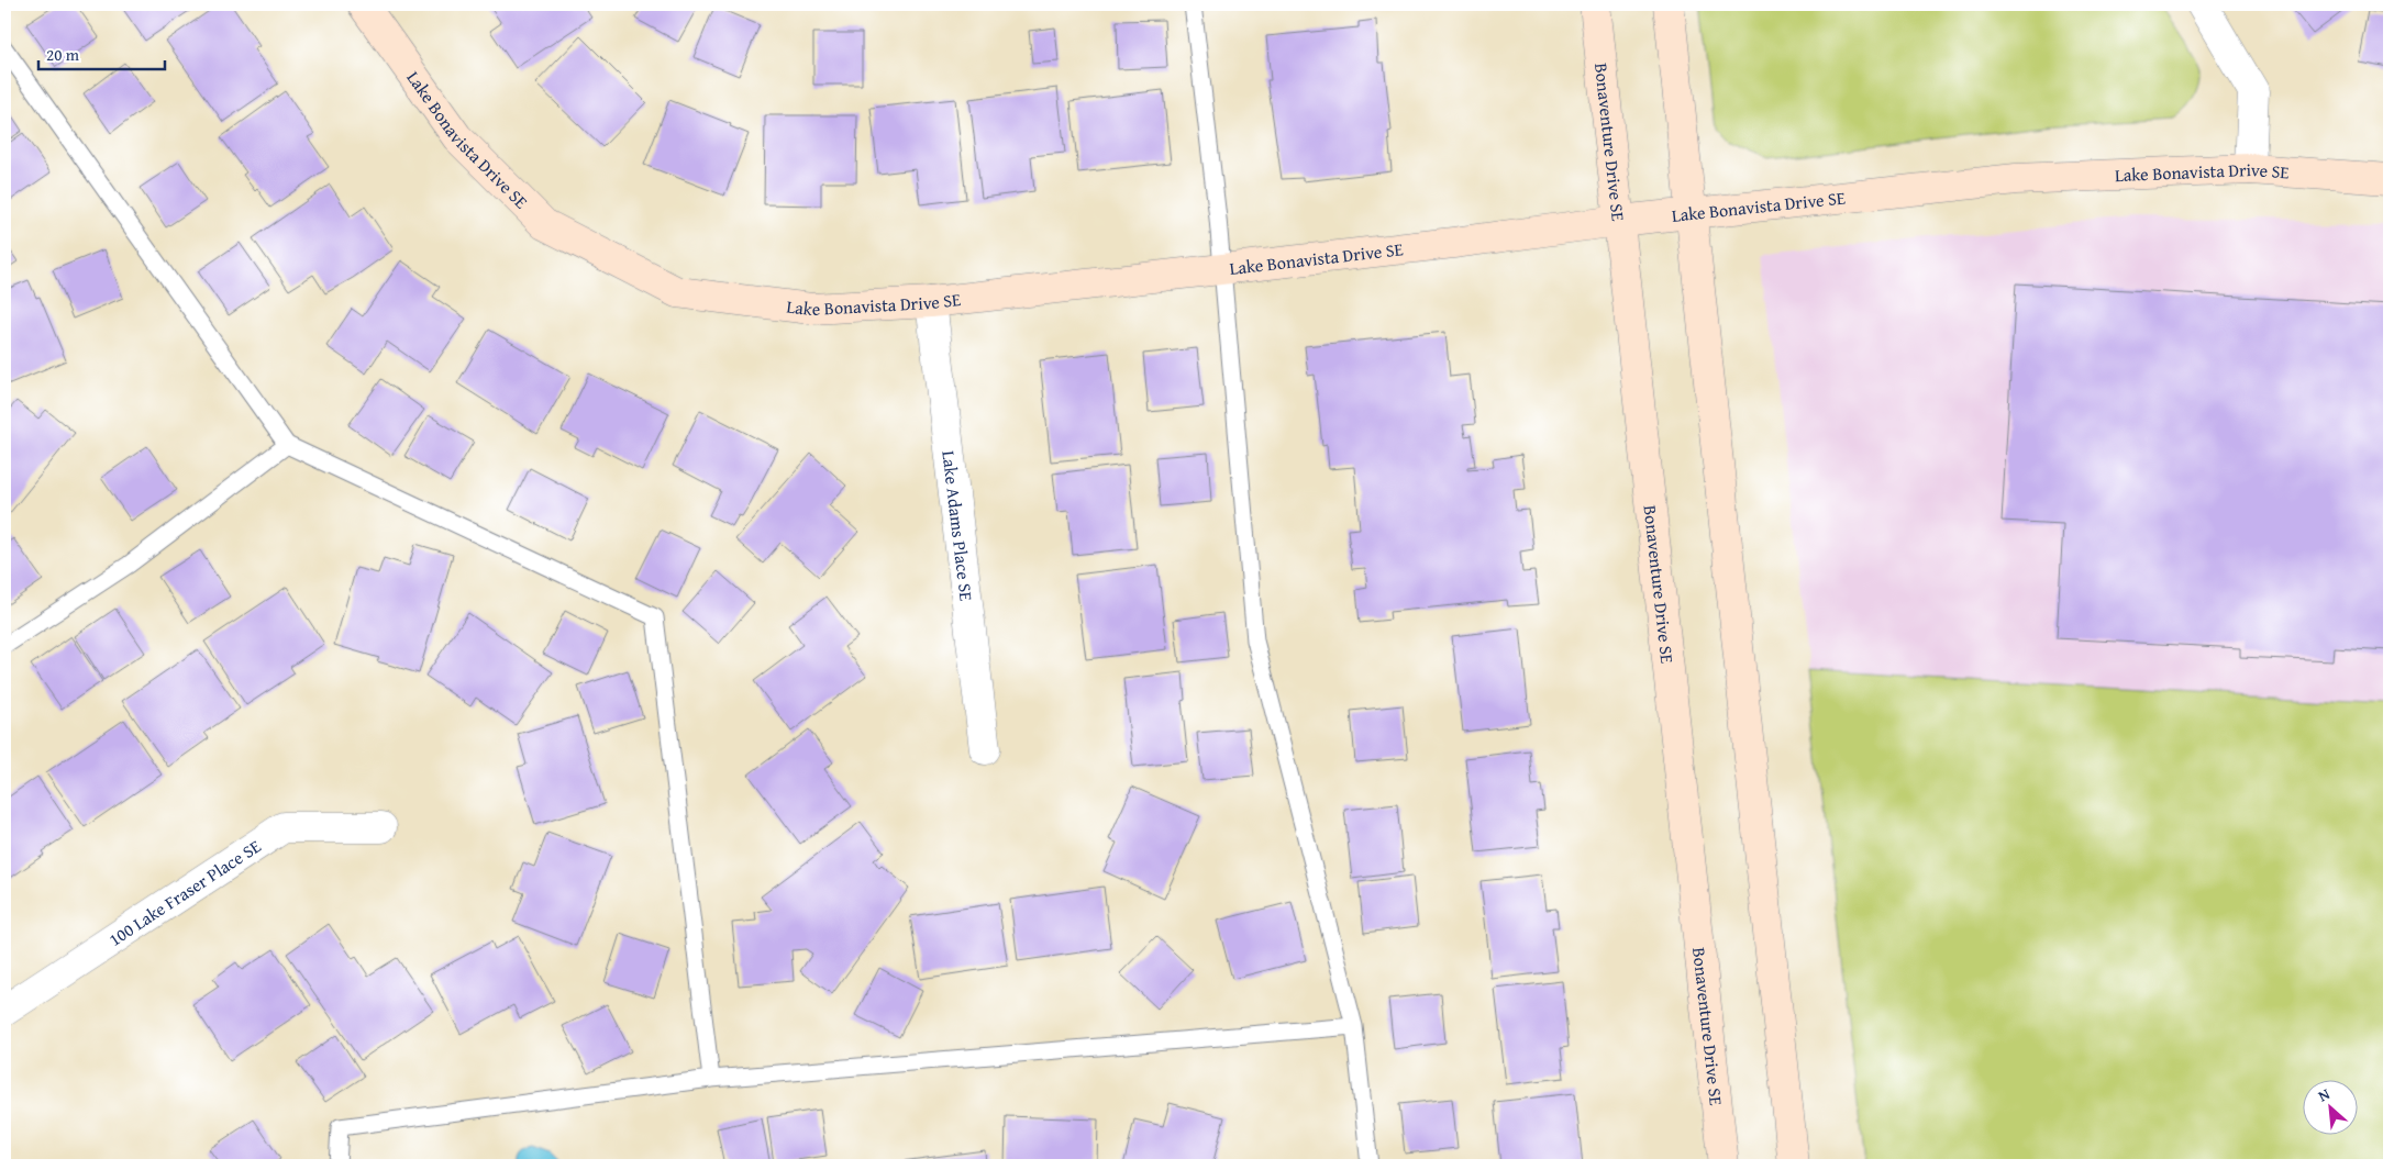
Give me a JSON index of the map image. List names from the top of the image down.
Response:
{
  "streets": {
    "street": [
      "Lake Bonavista Drive SE",
      "Bonaventure Drive SE",
      "Lake Adams Place SE",
      "100 Lake Fraser Place SE"
    ]
  },
  "crossings": [
    ["Lake Bonavista Drive SE", "Bonaventure Drive SE"],
    ["Lake Bonavista Drive SE", "Lake Adams Place SE"]
  ],
  "scale_bar": "20 m",
  "north": "top left"
}
